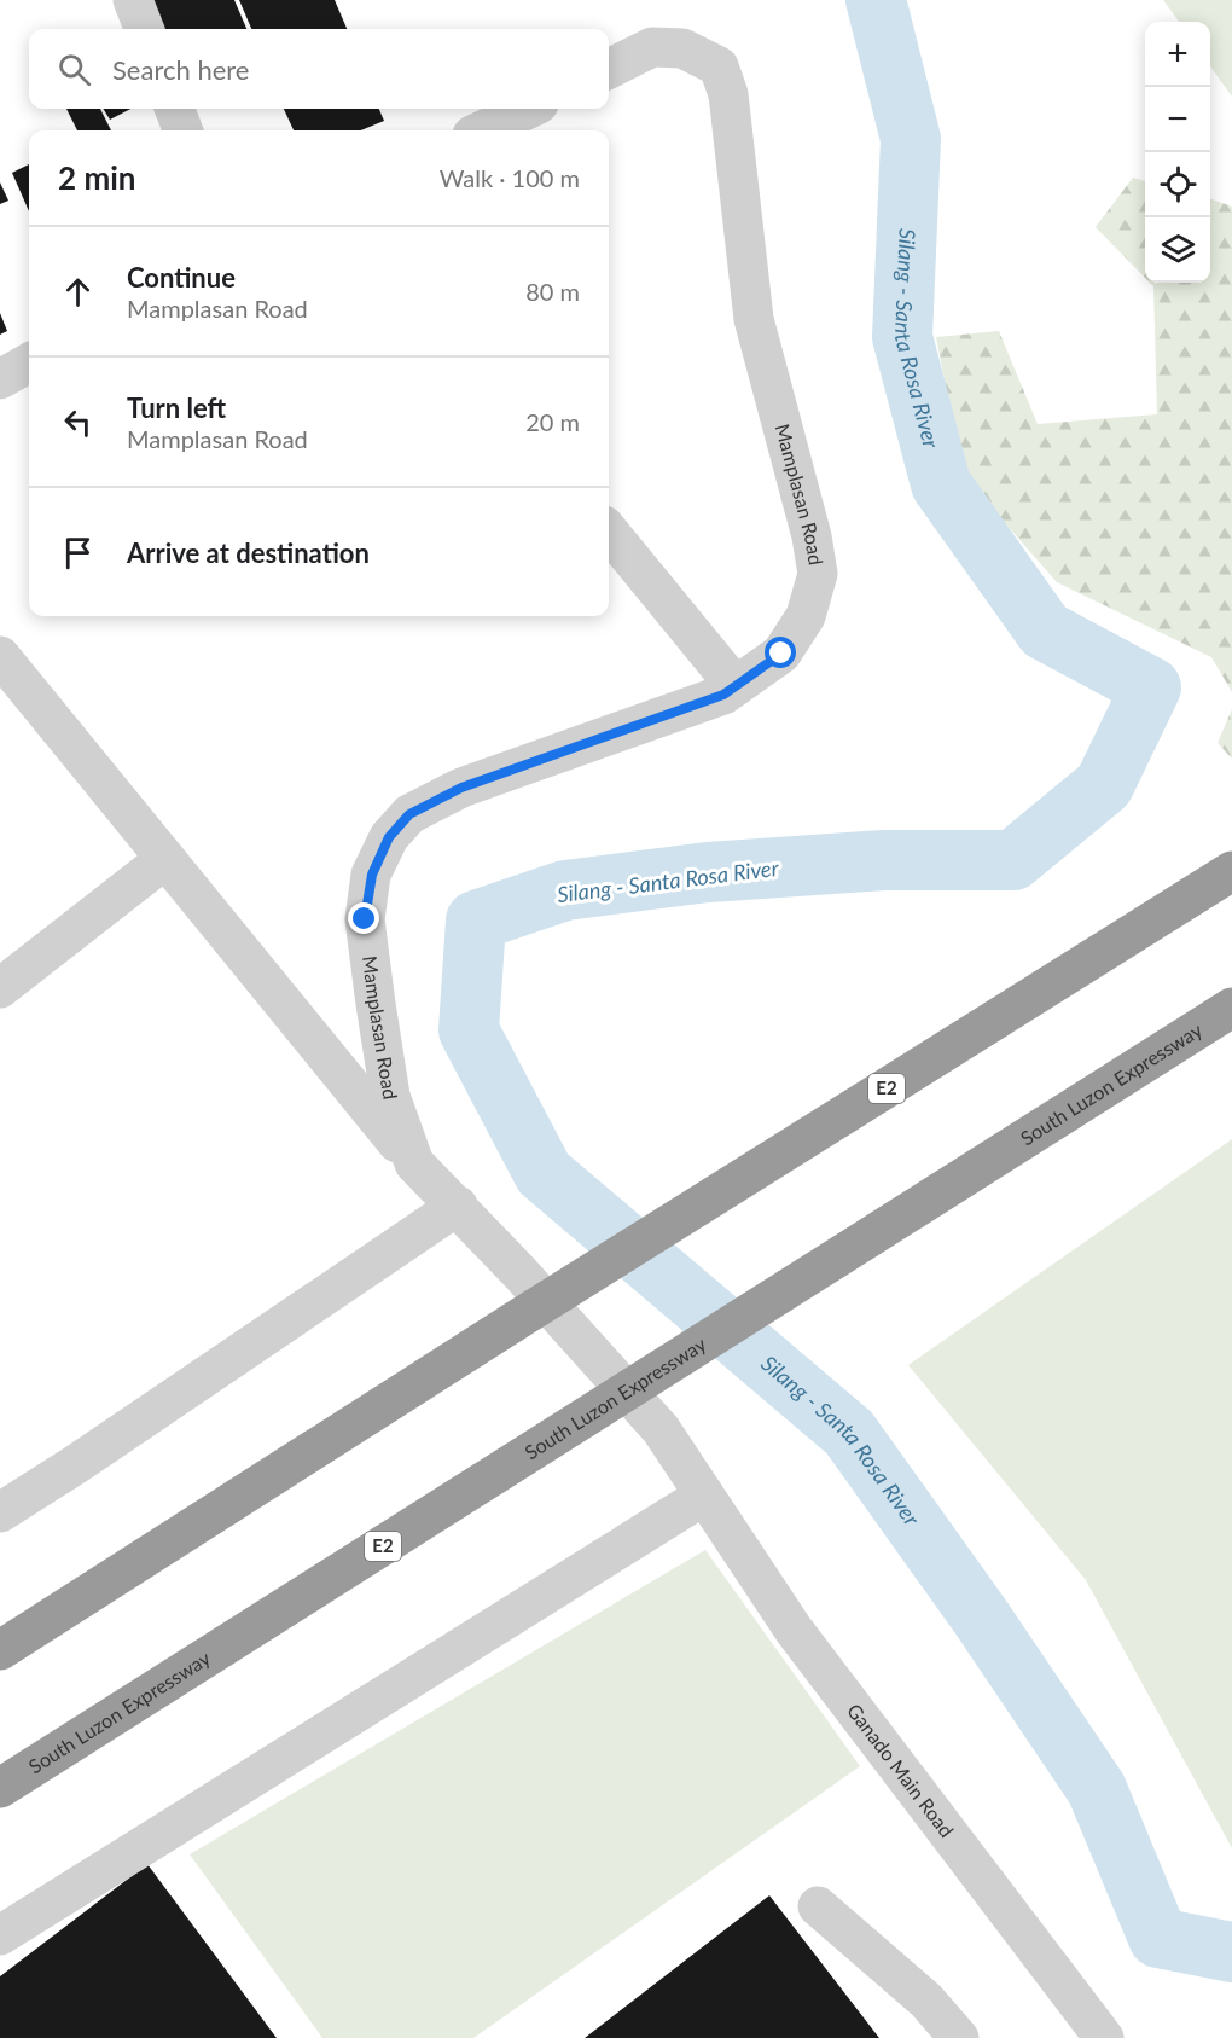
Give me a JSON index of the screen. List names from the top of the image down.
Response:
{
  "streets": {
    "highway": ["South Luzon Expressway", "E2"],
    "street": ["Mamplasan Road", "Ganado Main Road"]
  },
  "crossings": [
    ["Mamplasan Road", "Ganado Main Road"]
  ],
  "water": ["Silang - Santa Rosa River"],
  "page": {
    "map_buttons": ["+", "−"],
    "search": "Search here",
    "heading": ["2 min", "Walk · 100 m"],
    "list": [
      ["Continue", "Mamplasan Road", "80 m"],
      ["Turn left", "Mamplasan Road", "20 m"],
      "Arrive at destination"
    ]
  }
}
